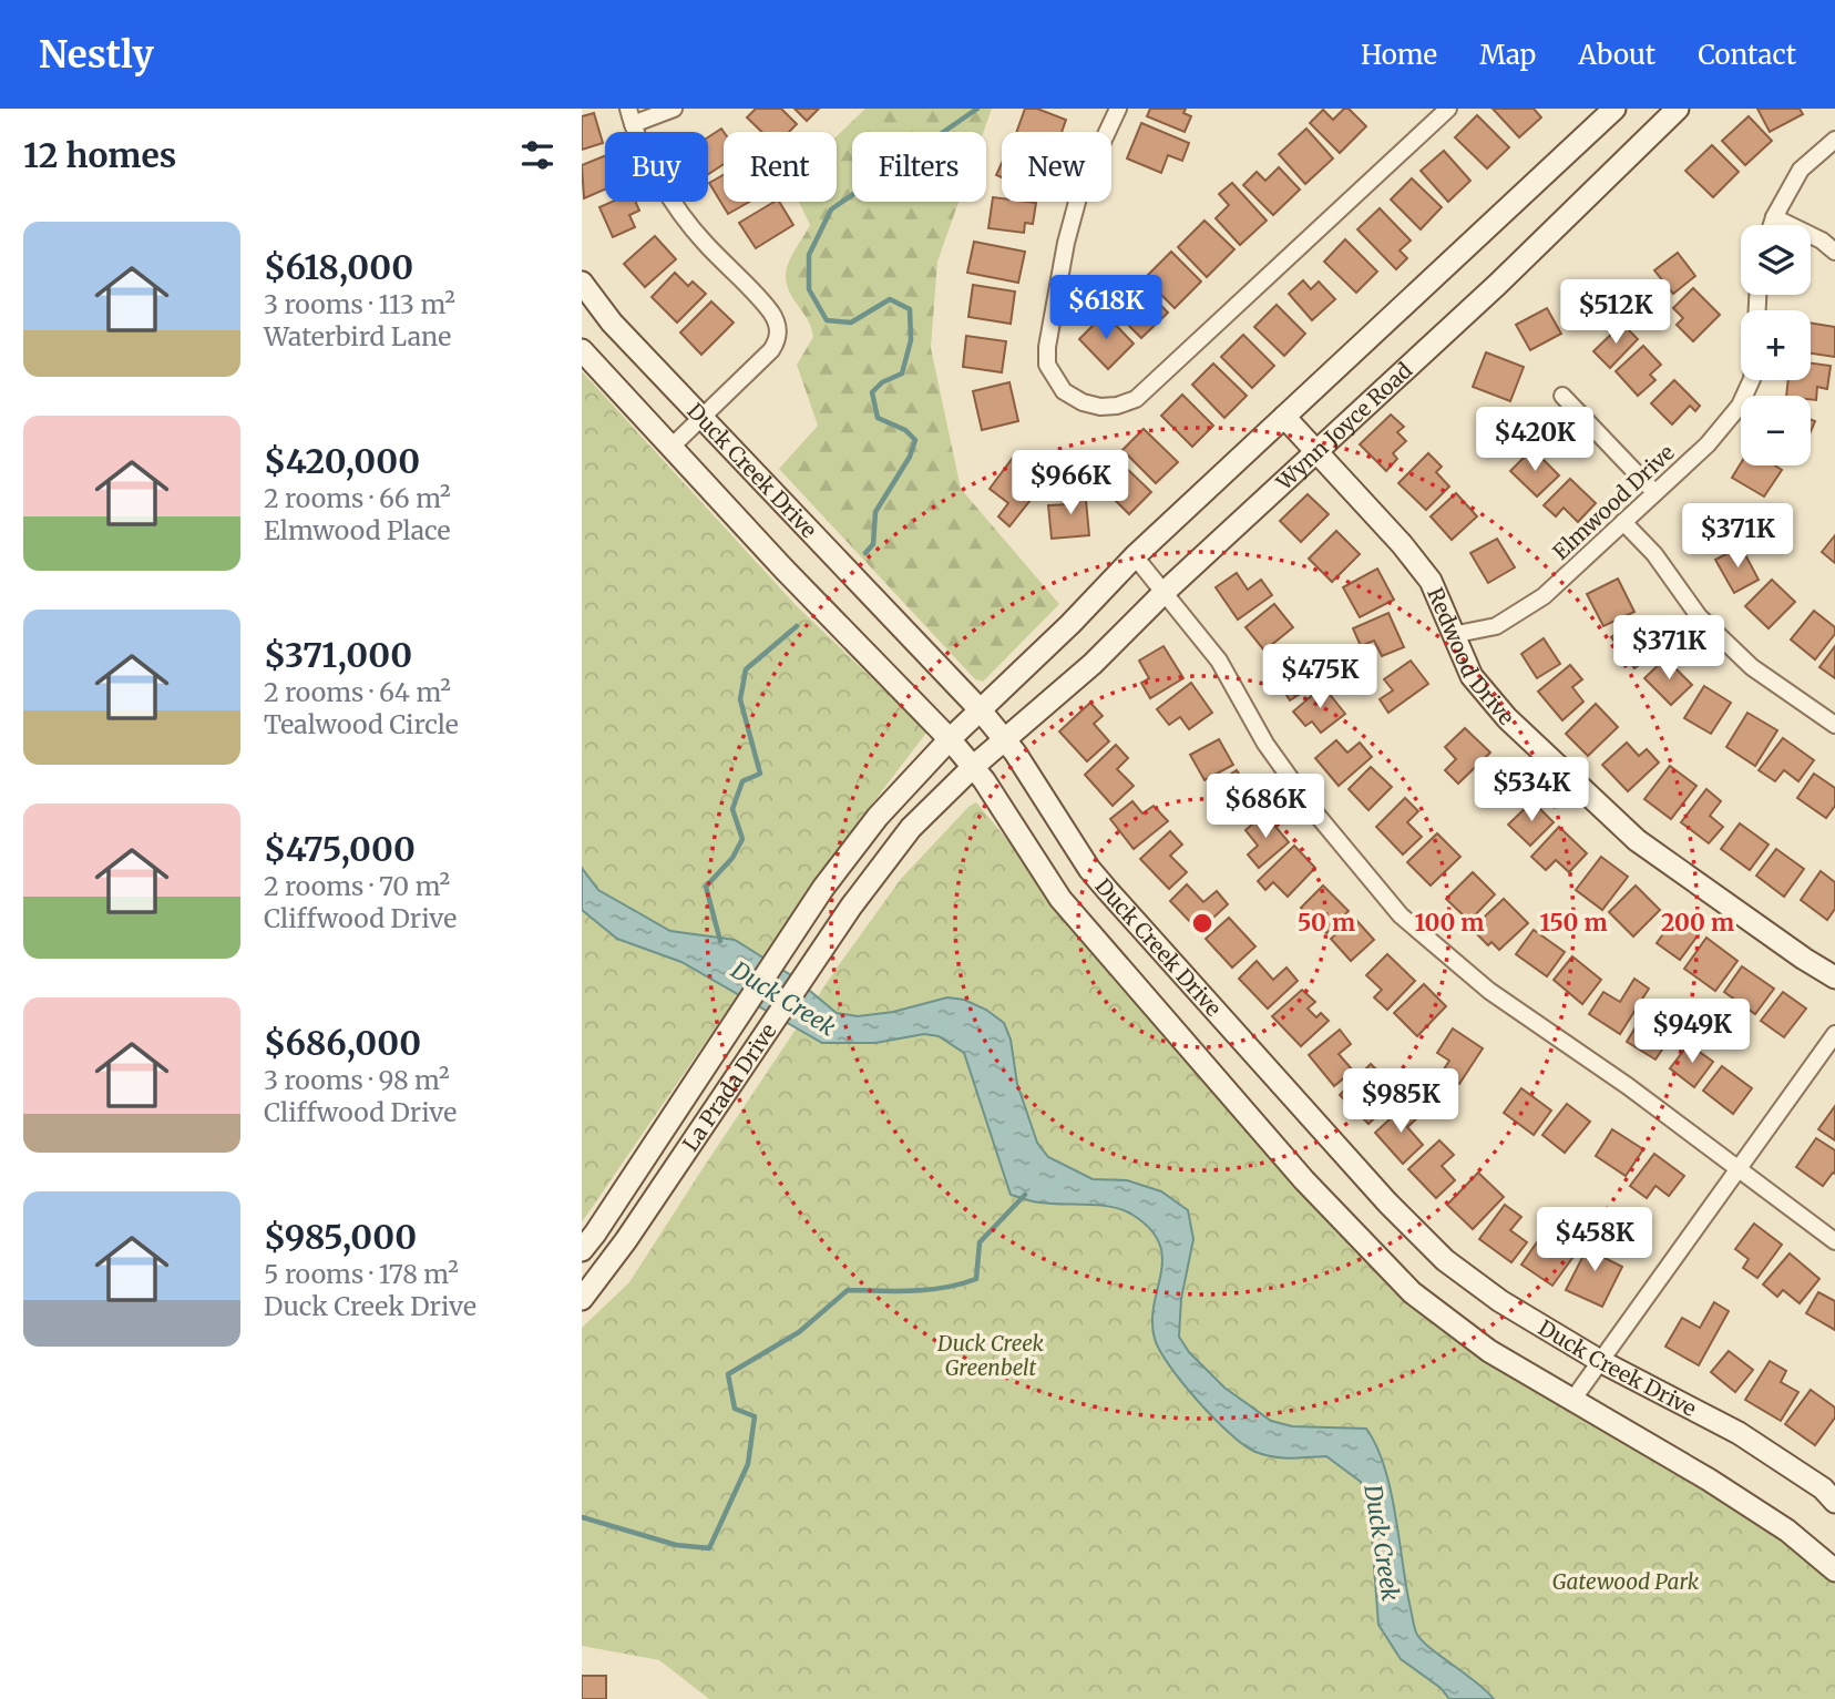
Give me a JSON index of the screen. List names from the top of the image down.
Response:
{
  "streets": {
    "main road": [
      "Wynn Joyce Road",
      "Duck Creek Drive",
      "Redwood Drive",
      "La Prada Drive"
    ],
    "street": ["Elmwood Drive"]
  },
  "crossings": [
    ["Wynn Joyce Road", "Duck Creek Drive"],
    ["Wynn Joyce Road", "Redwood Drive"],
    ["Wynn Joyce Road", "La Prada Drive"],
    ["Duck Creek Drive", "La Prada Drive"],
    ["Elmwood Drive", "Redwood Drive"]
  ],
  "water": ["Duck Creek"],
  "parks": ["Duck Creek Greenbelt", "Gatewood Park"],
  "page": {
    "header": "Nestly",
    "nav": [
      "Home",
      "Map",
      "About",
      "Contact"
    ],
    "heading": "12 homes",
    "chip": [
      "Buy",
      "Rent",
      "Filters",
      "New"
    ],
    "list": [
      {
        "name": "$618,000",
        "note": "3 rooms · 113 m² · Waterbird Lane"
      },
      {
        "name": "$420,000",
        "note": "2 rooms · 66 m² · Elmwood Place"
      },
      {
        "name": "$371,000",
        "note": "2 rooms · 64 m² · Tealwood Circle"
      },
      {
        "name": "$475,000",
        "note": "2 rooms · 70 m² · Cliffwood Drive"
      },
      {
        "name": "$686,000",
        "note": "3 rooms · 98 m² · Cliffwood Drive"
      },
      {
        "name": "$985,000",
        "note": "5 rooms · 178 m² · Duck Creek Drive"
      }
    ],
    "map_buttons": ["+", "−"],
    "price": [
      "$618K",
      "$512K",
      "$420K",
      "$966K",
      "$371K",
      "$371K",
      "$475K",
      "$534K",
      "$686K",
      "$949K",
      "$985K",
      "$458K"
    ]
  },
  "rings": [
    "50 m",
    "100 m",
    "150 m",
    "200 m"
  ]
}
